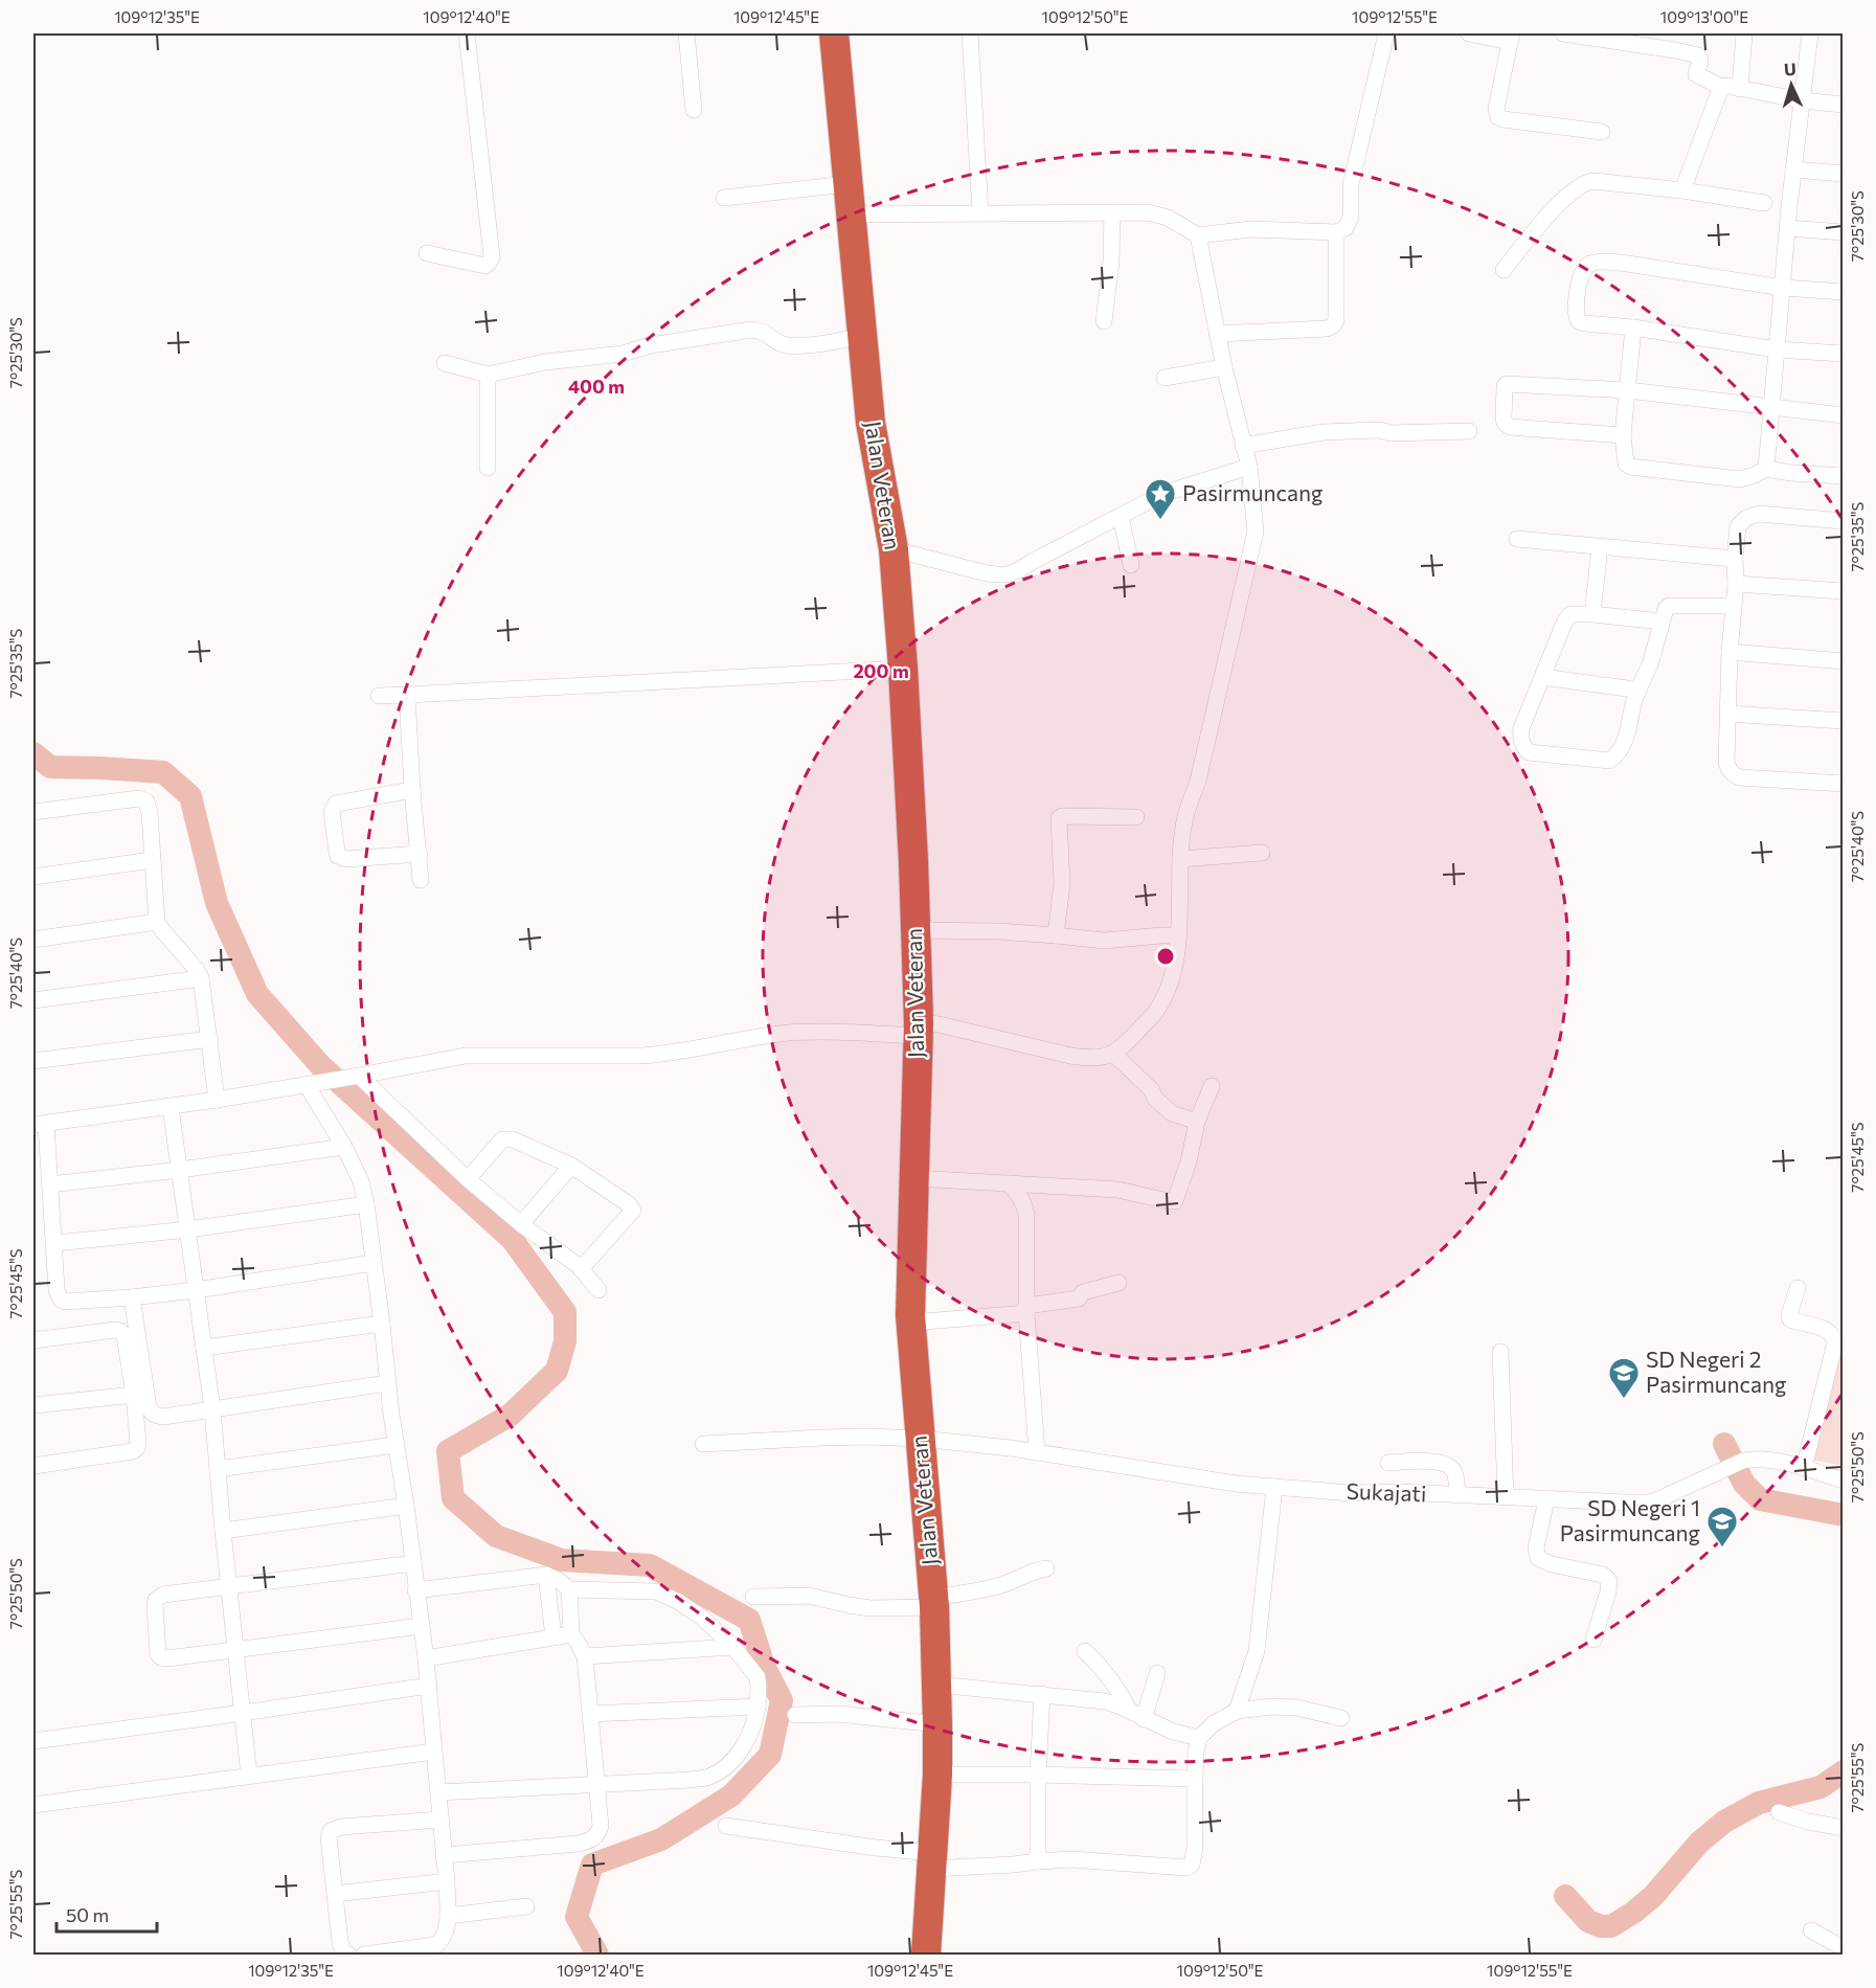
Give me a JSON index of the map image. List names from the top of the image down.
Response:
{
  "streets": {
    "highway": ["Jalan Veteran"],
    "street": ["Sukajati"]
  },
  "crossings": [
    ["Jalan Veteran", "Sukajati"]
  ],
  "places": {
    "place": ["Pasirmuncang"],
    "school or university": ["SD Negeri 2 Pasirmuncang", "SD Negeri 1 Pasirmuncang"]
  },
  "scale_bar": "50 m",
  "north": "top",
  "coordinates": [
    "109°12'35\"E",
    "109°12'40\"E",
    "109°12'45\"E",
    "109°12'50\"E",
    "109°12'55\"E",
    "109°13'00\"E",
    "7°25'30\"S",
    "7°25'35\"S",
    "7°25'40\"S",
    "7°25'45\"S",
    "7°25'50\"S",
    "7°25'55\"S"
  ],
  "rings": ["400 m", "200 m"]
}
